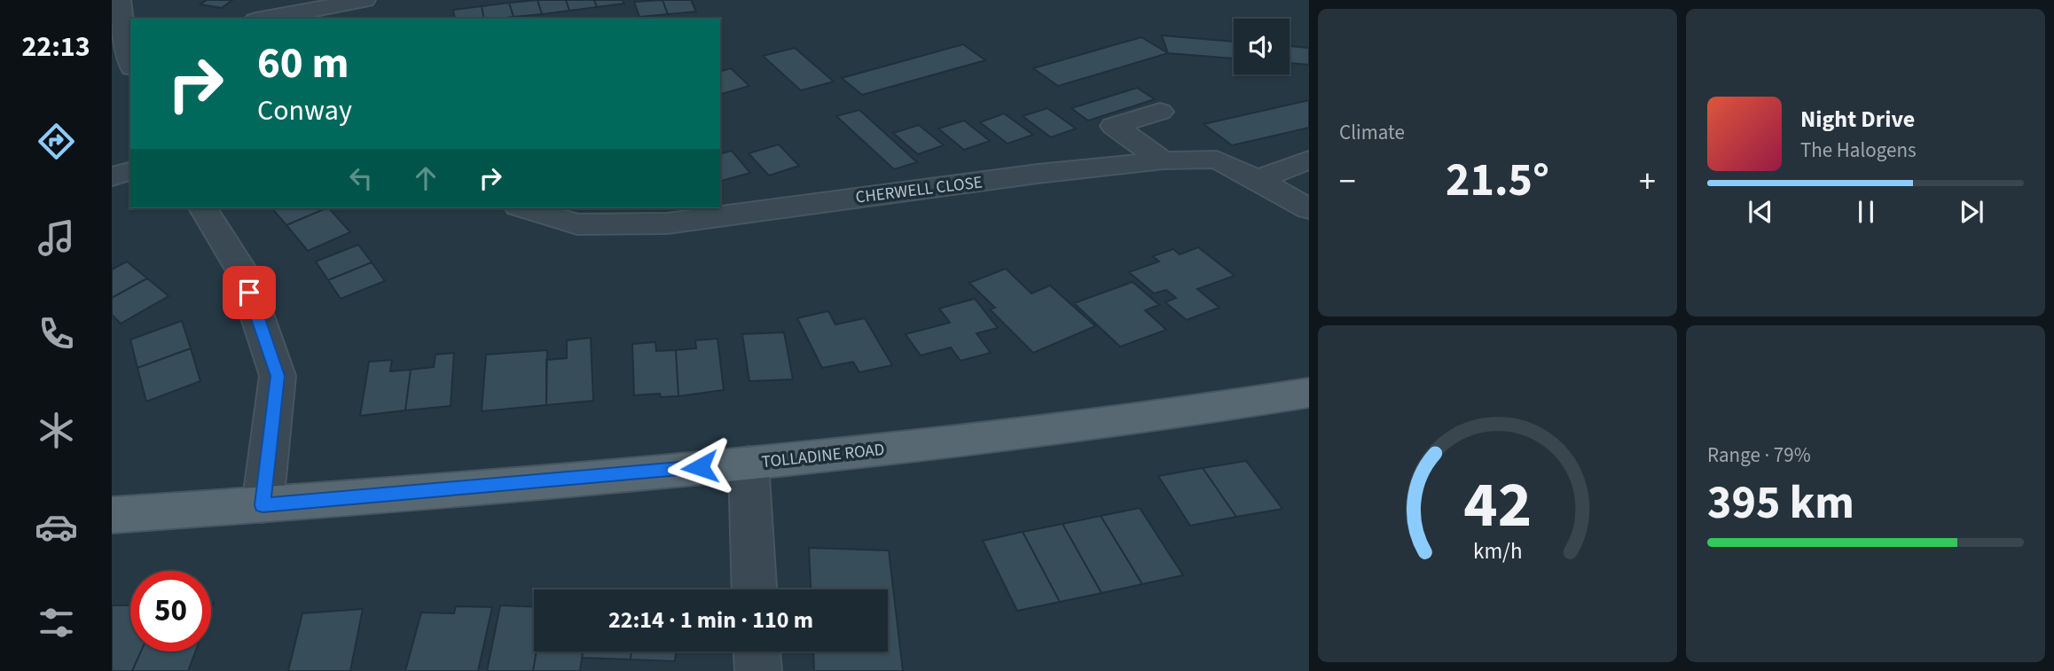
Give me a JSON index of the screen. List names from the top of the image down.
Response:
{
  "streets": {
    "main road": ["TOLLADINE ROAD"],
    "street": ["CHERWELL CLOSE"]
  },
  "page": {
    "tabs": "22:13",
    "tile": [
      "Climate",
      ["Range · 79%", "395 km"]
    ],
    "turn": ["60 m", "Conway"],
    "song": ["Night Drive", "The Halogens"],
    "heat": ["−", "21.5°", "+"],
    "limit": "50",
    "trip": "22:14 · 1 min · 110 m",
    "gauge": ["42", "km/h"]
  }
}
